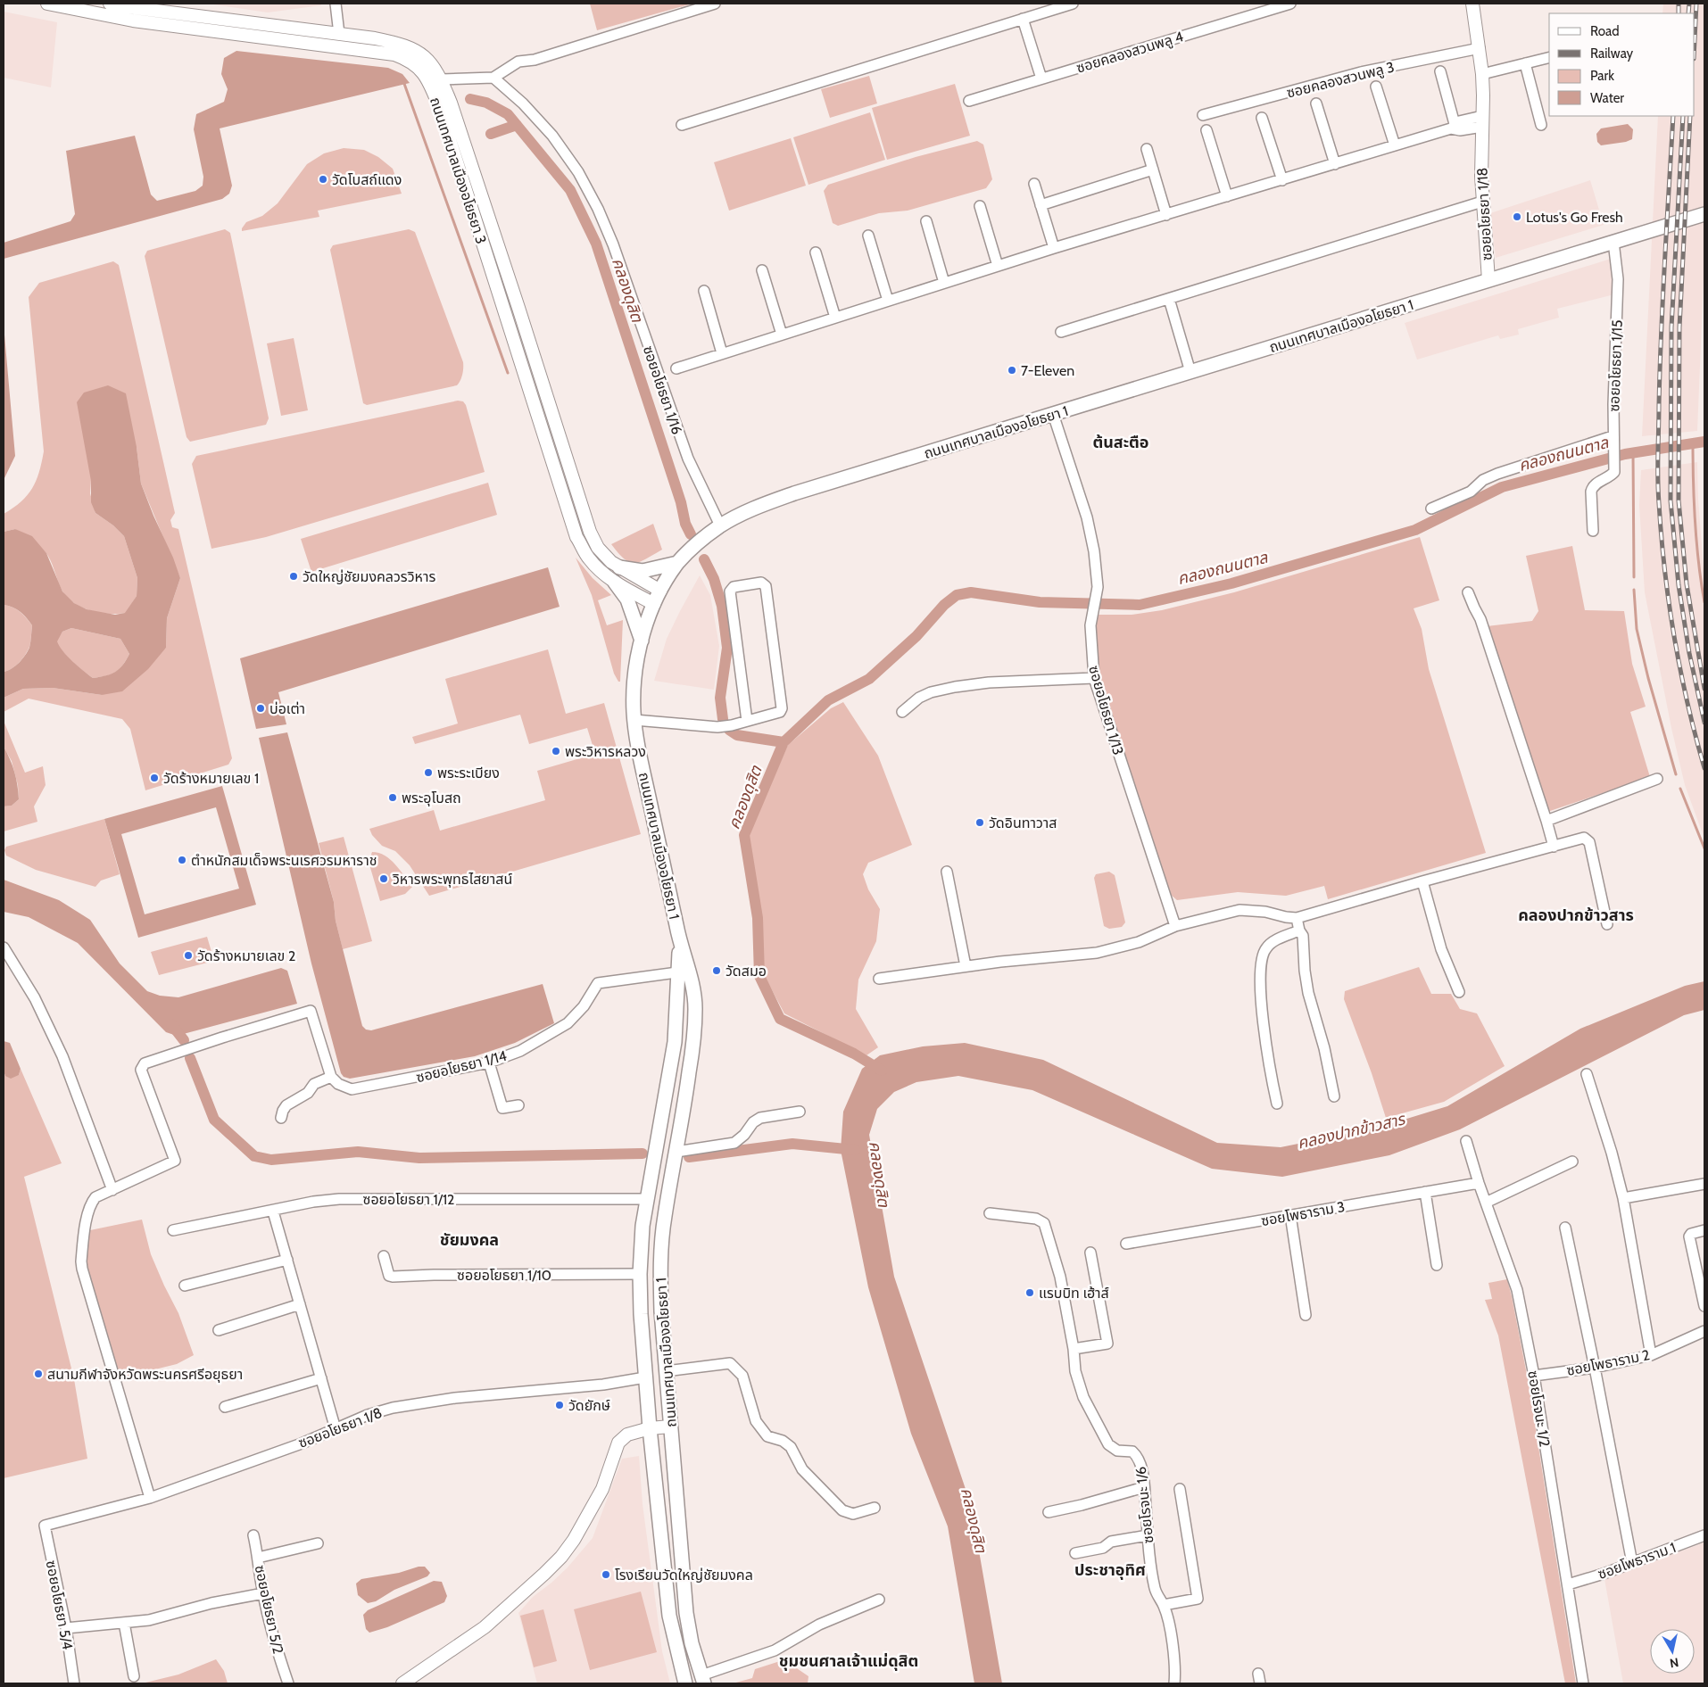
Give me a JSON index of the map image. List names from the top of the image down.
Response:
{
  "streets": {
    "main road": ["ถนนเทศบาลเมืองอโยธยา 1"],
    "street": [
      "ซอยคลองสวนพลู 4",
      "ซอยคลองสวนพลู 3",
      "ถนนเทศบาลเมืองอโยธยา 3",
      "ซอยอโยธยา 1/18",
      "ซอยอโยธยา 1/15",
      "ซอยอโยธยา 1/16",
      "ซอยอโยธยา 1/13",
      "ซอยอโยธยา 1/14",
      "ซอยอโยธยา 1/12",
      "ซอยโพธาราม 3",
      "ซอยอโยธยา 1/10",
      "ซอยโพธาราม 2",
      "ซอยโรจนะ 1/2",
      "ซอยอโยธยา 1/8",
      "ซอยโรจนะ 1/6",
      "ซอยโพธาราม 1",
      "ซอยอโยธยา 5/4",
      "ซอยอโยธยา 5/2"
    ]
  },
  "crossings": [
    ["ซอยคลองสวนพลู 3", "ซอยอโยธยา 1/18"],
    ["ถนนเทศบาลเมืองอโยธยา 3", "ถนนเทศบาลเมืองอโยธยา 1"],
    ["ซอยอโยธยา 1/18", "ถนนเทศบาลเมืองอโยธยา 1"],
    ["ถนนเทศบาลเมืองอโยธยา 1", "ซอยอโยธยา 1/15"],
    ["ถนนเทศบาลเมืองอโยธยา 1", "ซอยอโยธยา 1/16"],
    ["ถนนเทศบาลเมืองอโยธยา 1", "ซอยอโยธยา 1/13"],
    ["ถนนเทศบาลเมืองอโยธยา 1", "ซอยอโยธยา 1/14"],
    ["ถนนเทศบาลเมืองอโยธยา 1", "ซอยอโยธยา 1/12"],
    ["ถนนเทศบาลเมืองอโยธยา 1", "ซอยอโยธยา 1/10"],
    ["ถนนเทศบาลเมืองอโยธยา 1", "ซอยอโยธยา 1/8"],
    ["ซอยโพธาราม 3", "ซอยโรจนะ 1/2"],
    ["ซอยโพธาราม 2", "ซอยโรจนะ 1/2"],
    ["ซอยโรจนะ 1/2", "ซอยโพธาราม 1"],
    ["ซอยอโยธยา 1/8", "ซอยอโยธยา 5/4"]
  ],
  "districts": [
    "ต้นสะตือ",
    "คลองปากข้าวสาร",
    "ชัยมงคล",
    "ประชาอุทิศ",
    "ชุมชนศาลเจ้าแม่ดุสิต"
  ],
  "water": ["คลองดุสิต", "คลองถนนตาล", "คลองปากข้าวสาร"],
  "places": [
    "วัดโบสถ์แดง",
    "Lotus's Go Fresh",
    "7-Eleven",
    "วัดใหญ่ชัยมงคลวรวิหาร",
    "บ่อเต่า",
    "พระวิหารหลวง",
    "พระระเบียง",
    "วัดร้างหมายเลข 1",
    "พระอุโบสถ",
    "วัดอินทาวาส",
    "ตำหนักสมเด็จพระนเรศวรมหาราช",
    "วิหารพระพุทธไสยาสน์",
    "วัดร้างหมายเลข 2",
    "วัดสมอ",
    "แรบบิท เฮ้าส์",
    "สนามกีฬาจังหวัดพระนครศรีอยุธยา",
    "วัดยักษ์",
    "โรงเรียนวัดใหญ่ชัยมงคล"
  ],
  "legend": [
    "Road",
    "Railway",
    "Park",
    "Water"
  ],
  "north": "bottom"
}
